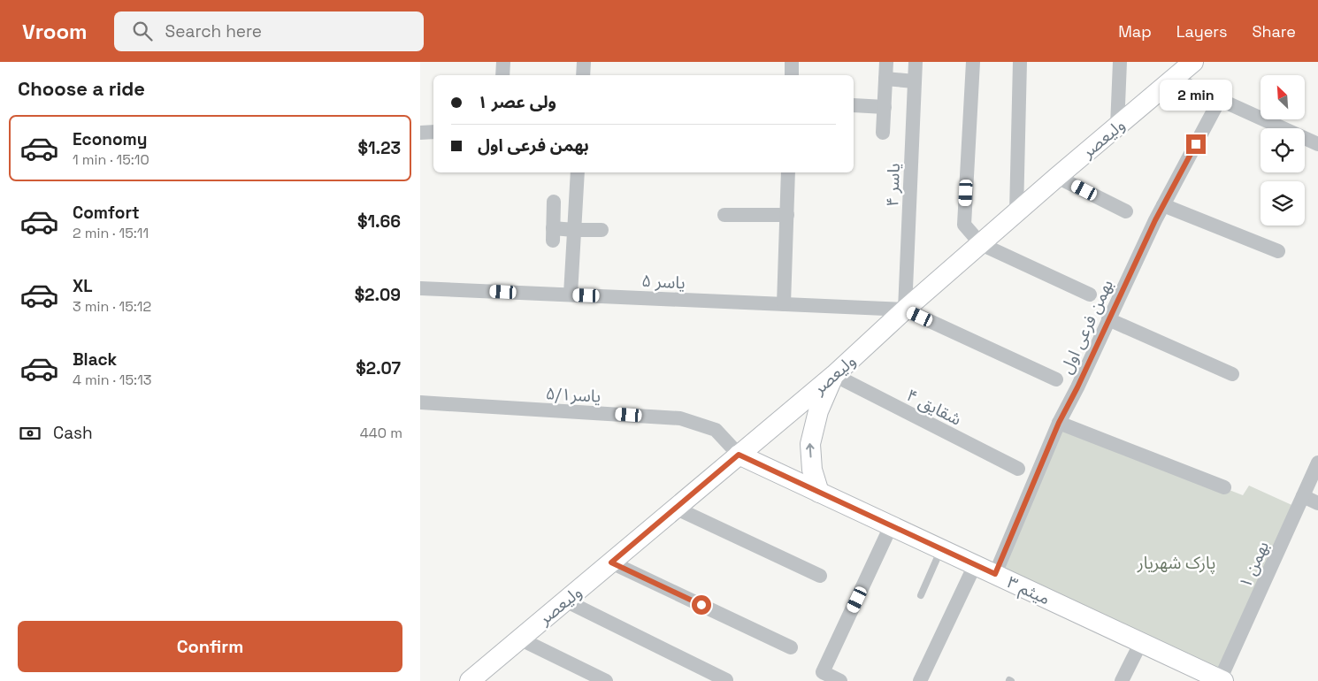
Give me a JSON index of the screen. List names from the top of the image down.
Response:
{
  "streets": {
    "main road": ["ولیعصر", "میثم ۳"],
    "street": [
      "یاسر ۴",
      "یاسر ۵",
      "بهمن فرعی اول",
      "یاسر۵/۱",
      "شقایق ۴",
      "بهمن ۱"
    ]
  },
  "crossings": [
    ["ولیعصر", "یاسر ۴"],
    ["ولیعصر", "یاسر ۵"],
    ["ولیعصر", "یاسر۵/۱"],
    ["ولیعصر", "شقایق ۴"],
    ["ولیعصر", "میثم ۳"],
    ["یاسر ۴", "یاسر ۵"],
    ["بهمن فرعی اول", "میثم ۳"],
    ["یاسر۵/۱", "میثم ۳"],
    ["بهمن ۱", "میثم ۳"]
  ],
  "parks": ["پارک شهریار"],
  "north": "top left",
  "page": {
    "header": "Vroom",
    "search": "Search here",
    "nav": ["Map", "Layers", "Share"],
    "heading": "Choose a ride",
    "banner": ["ولی عصر ۱", "بهمن فرعی اول"],
    "bubble": "2 min",
    "list": [
      {
        "name": "Economy",
        "note": "1 min · 15:10",
        "value": "$1.23"
      },
      {
        "name": "Comfort",
        "note": "2 min · 15:11",
        "value": "$1.66"
      },
      {
        "name": "XL",
        "note": "3 min · 15:12",
        "value": "$2.09"
      },
      {
        "name": "Black",
        "note": "4 min · 15:13",
        "value": "$2.07"
      }
    ],
    "pay": ["Cash", "440 m"],
    "buttons": "Confirm"
  }
}
